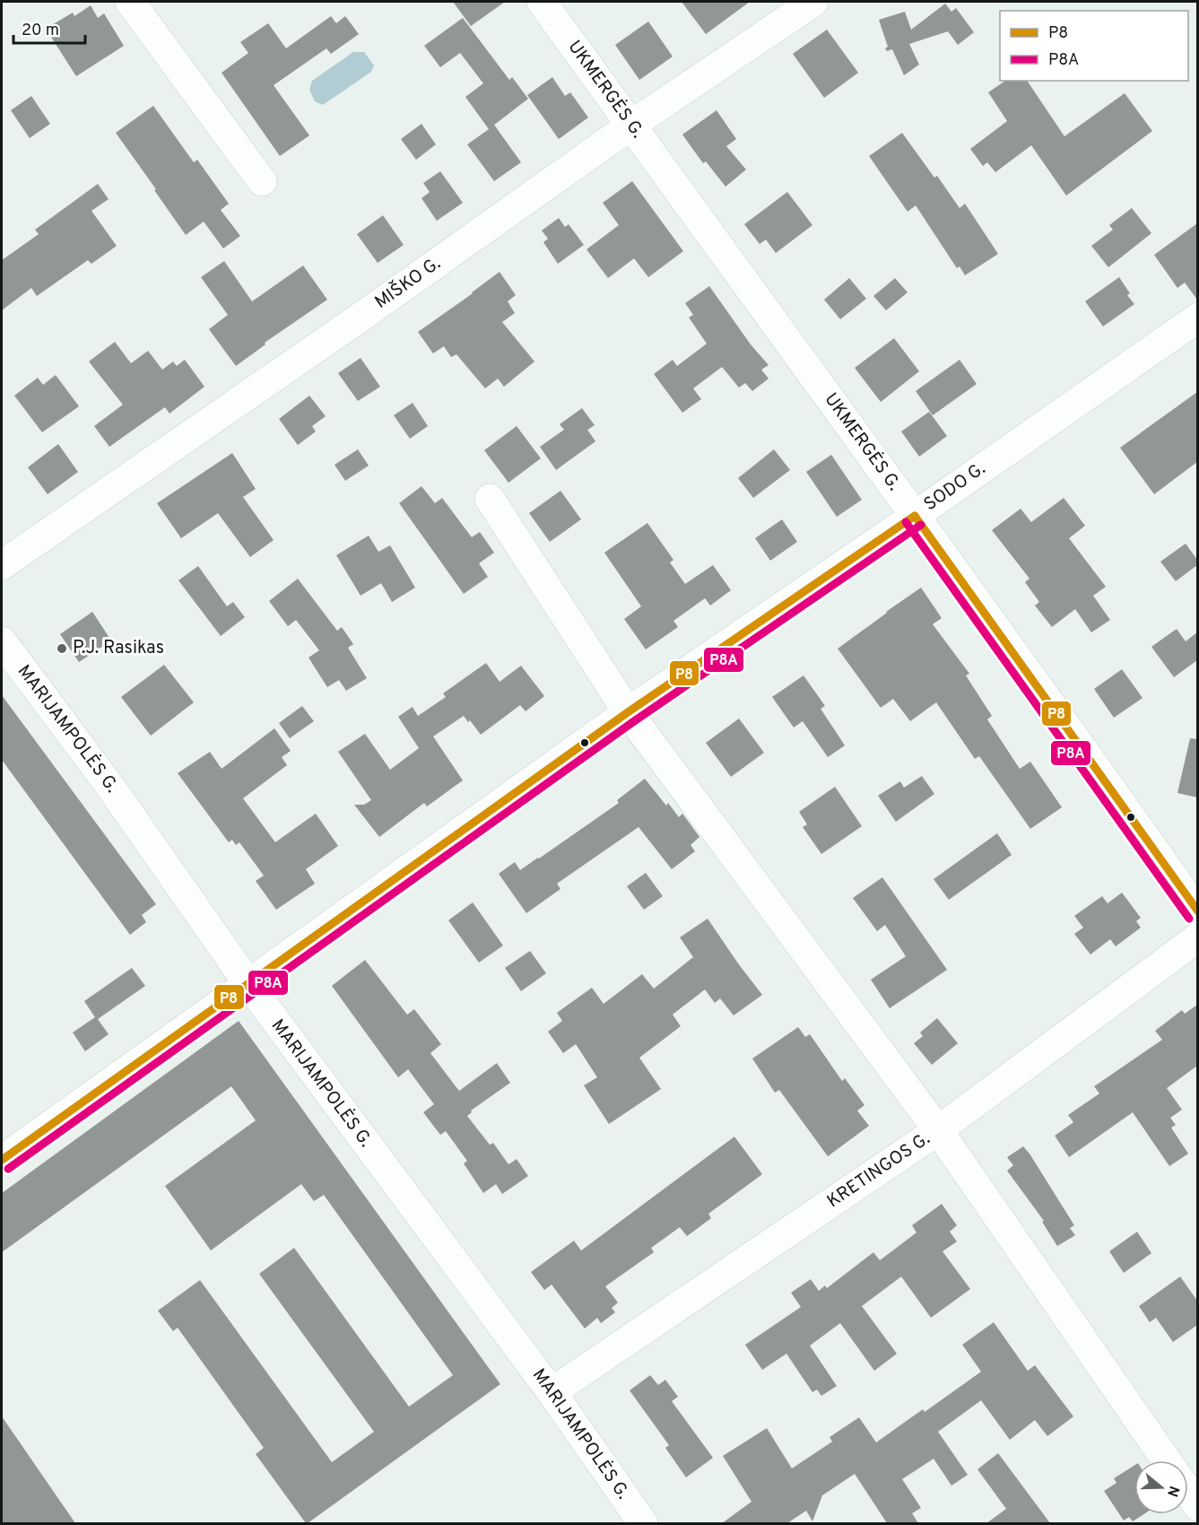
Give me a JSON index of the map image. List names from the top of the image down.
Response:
{
  "streets": {
    "street": [
      "UKMERGĖS G.",
      "MIŠKO G.",
      "SODO G.",
      "MARIJAMPOLĖS G.",
      "KRETINGOS G."
    ]
  },
  "crossings": [
    ["UKMERGĖS G.", "MIŠKO G."],
    ["UKMERGĖS G.", "SODO G."],
    ["SODO G.", "MARIJAMPOLĖS G."],
    ["MARIJAMPOLĖS G.", "KRETINGOS G."]
  ],
  "places": ["P.J. Rasikas"],
  "lines": ["transit line P8", "transit line P8A"],
  "legend": ["P8", "P8A"],
  "scale_bar": "20 m",
  "north": "right"
}
